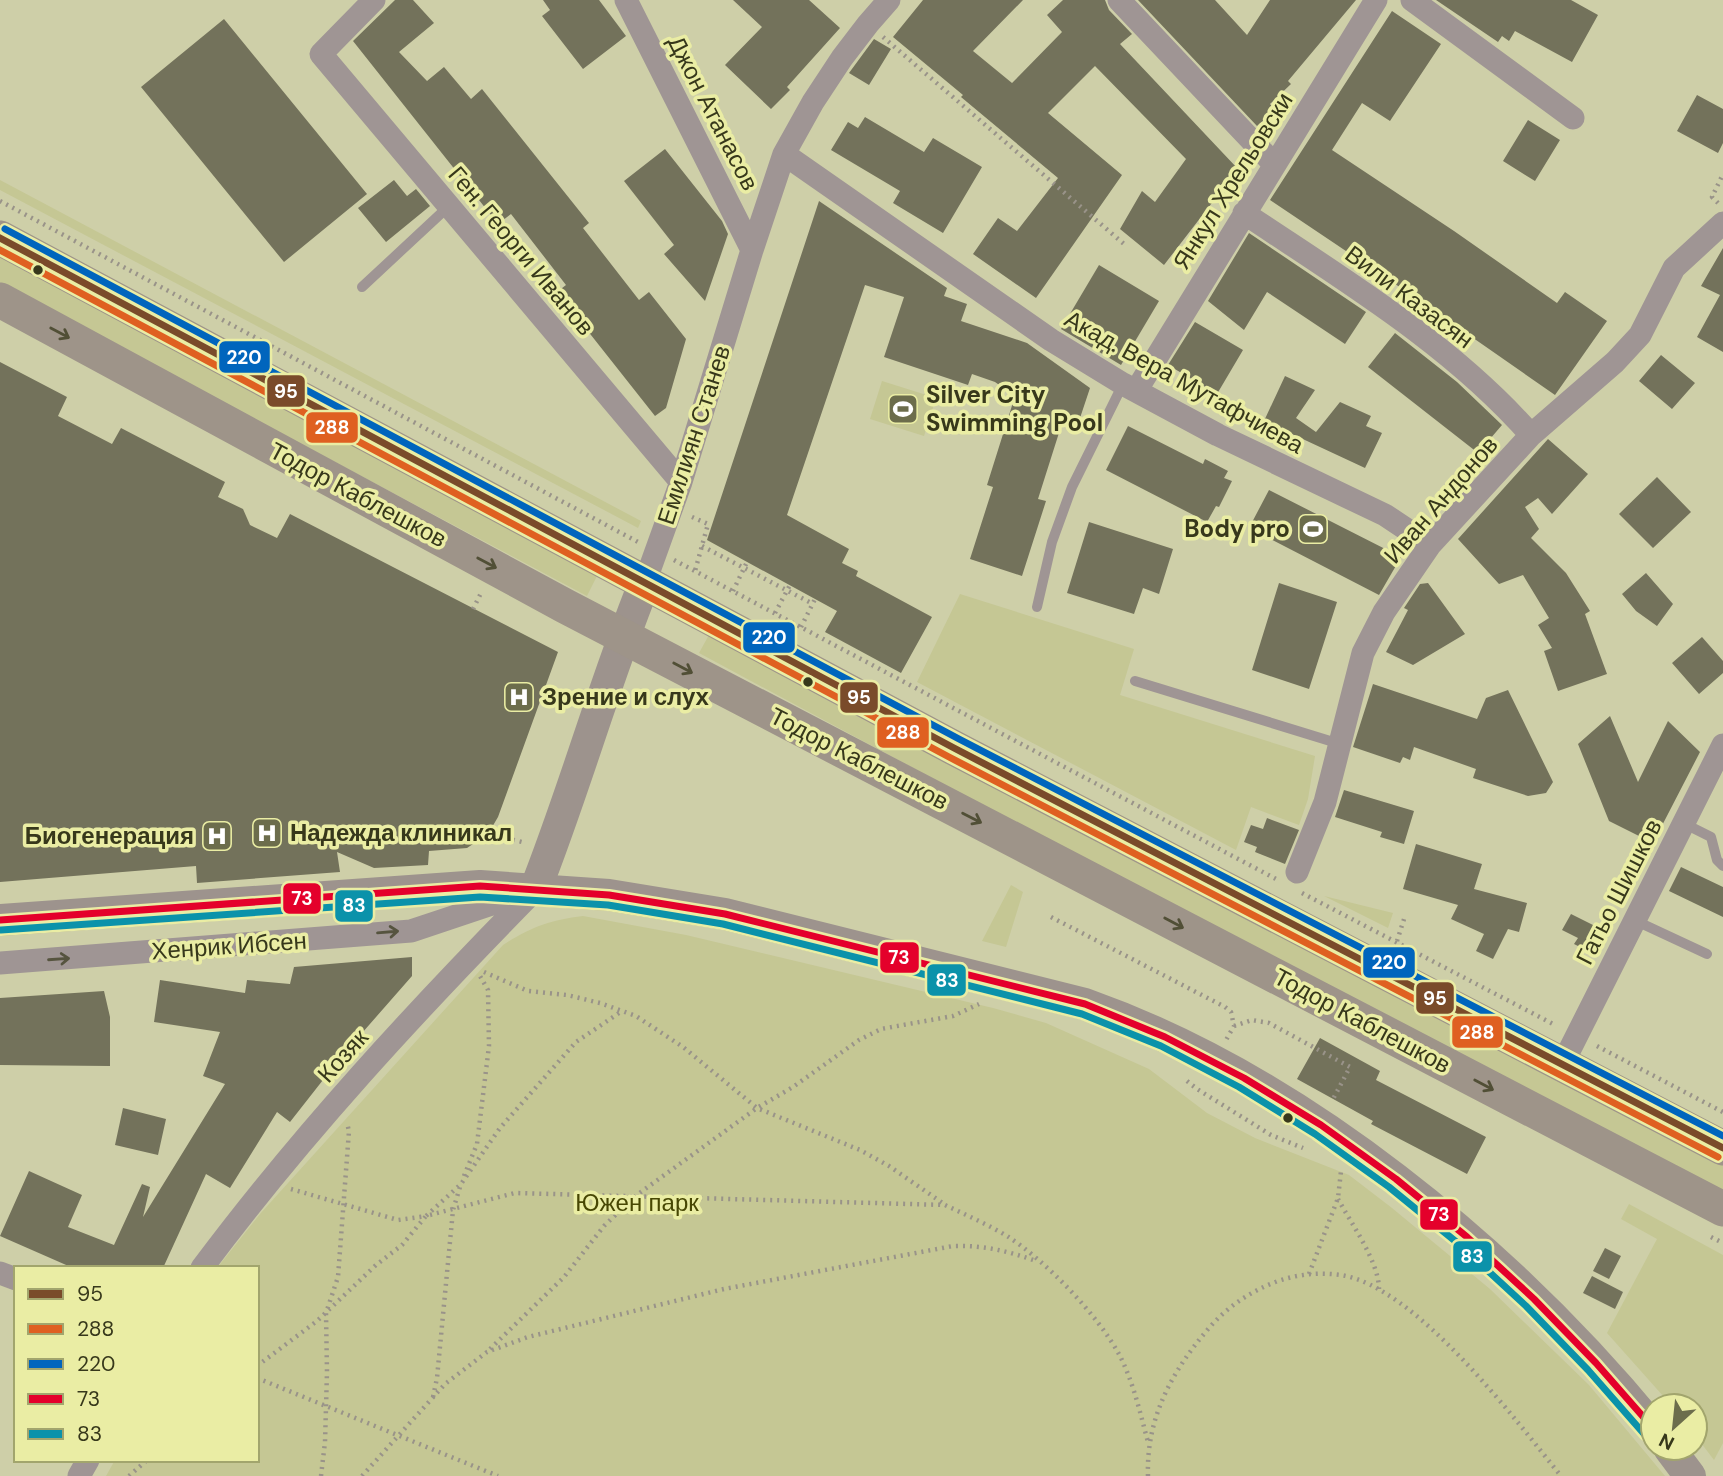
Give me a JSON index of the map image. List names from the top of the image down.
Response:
{
  "streets": {
    "main road": ["Емилиян Станев", "Тодор Каблешков", "Хенрик Ибсен"],
    "street": [
      "Джон Атанасов",
      "Янкул Хрельовски",
      "Ген. Георги Иванов",
      "Вили Казасян",
      "Акад. Вера Мутафчиева",
      "Иван Андонов",
      "Гатьо Шишков",
      "Козяк"
    ]
  },
  "crossings": [
    ["Джон Атанасов", "Емилиян Станев"],
    ["Янкул Хрельовски", "Вили Казасян"],
    ["Янкул Хрельовски", "Акад. Вера Мутафчиева"],
    ["Ген. Георги Иванов", "Емилиян Станев"],
    ["Вили Казасян", "Иван Андонов"],
    ["Акад. Вера Мутафчиева", "Емилиян Станев"],
    ["Акад. Вера Мутафчиева", "Иван Андонов"],
    ["Емилиян Станев", "Тодор Каблешков"],
    ["Емилиян Станев", "Хенрик Ибсен"],
    ["Емилиян Станев", "Козяк"],
    ["Хенрик Ибсен", "Козяк"]
  ],
  "parks": ["Южен парк"],
  "places": {
    "sports": ["Silver City Swimming Pool", "Body pro"],
    "hospital": ["Зрение и слух", "Надежда клиникал", "Биогенерация"]
  },
  "lines": [
    "transit line 220",
    "transit line 95",
    "transit line 288",
    "transit line 73",
    "transit line 83"
  ],
  "legend": [
    "95",
    "288",
    "220",
    "73",
    "83"
  ],
  "north": "bottom left"
}
